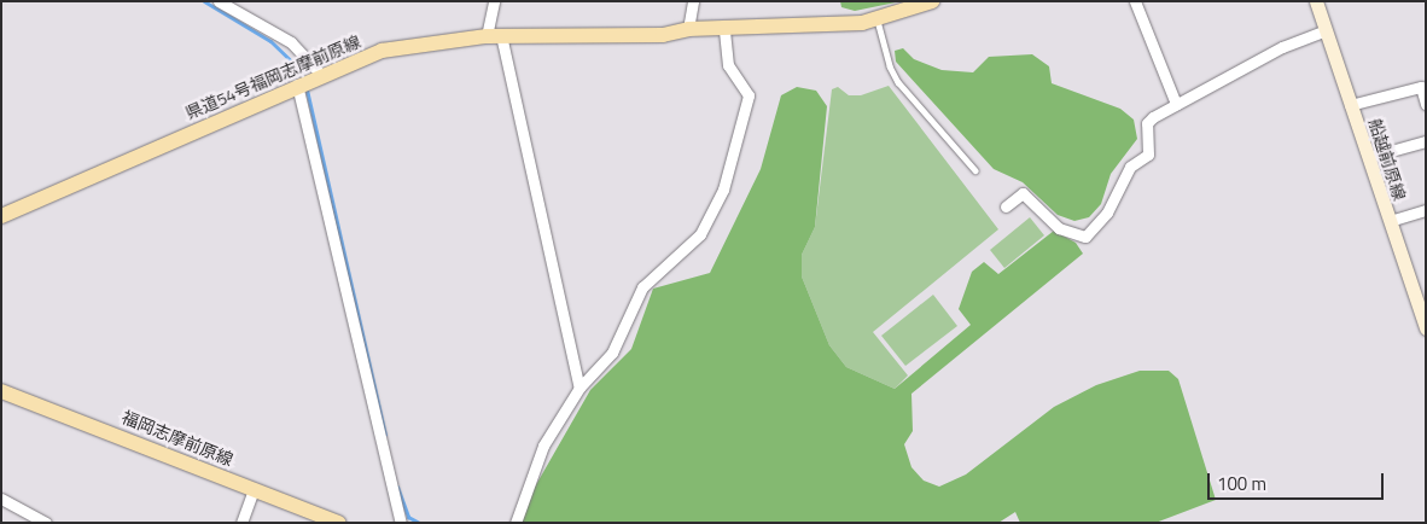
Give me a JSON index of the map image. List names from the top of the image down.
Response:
{
  "streets": {
    "main road": ["県道54号福岡志摩前原線", "船越前原線", "福岡志摩前原線"]
  },
  "scale_bar": "100 m"
}
